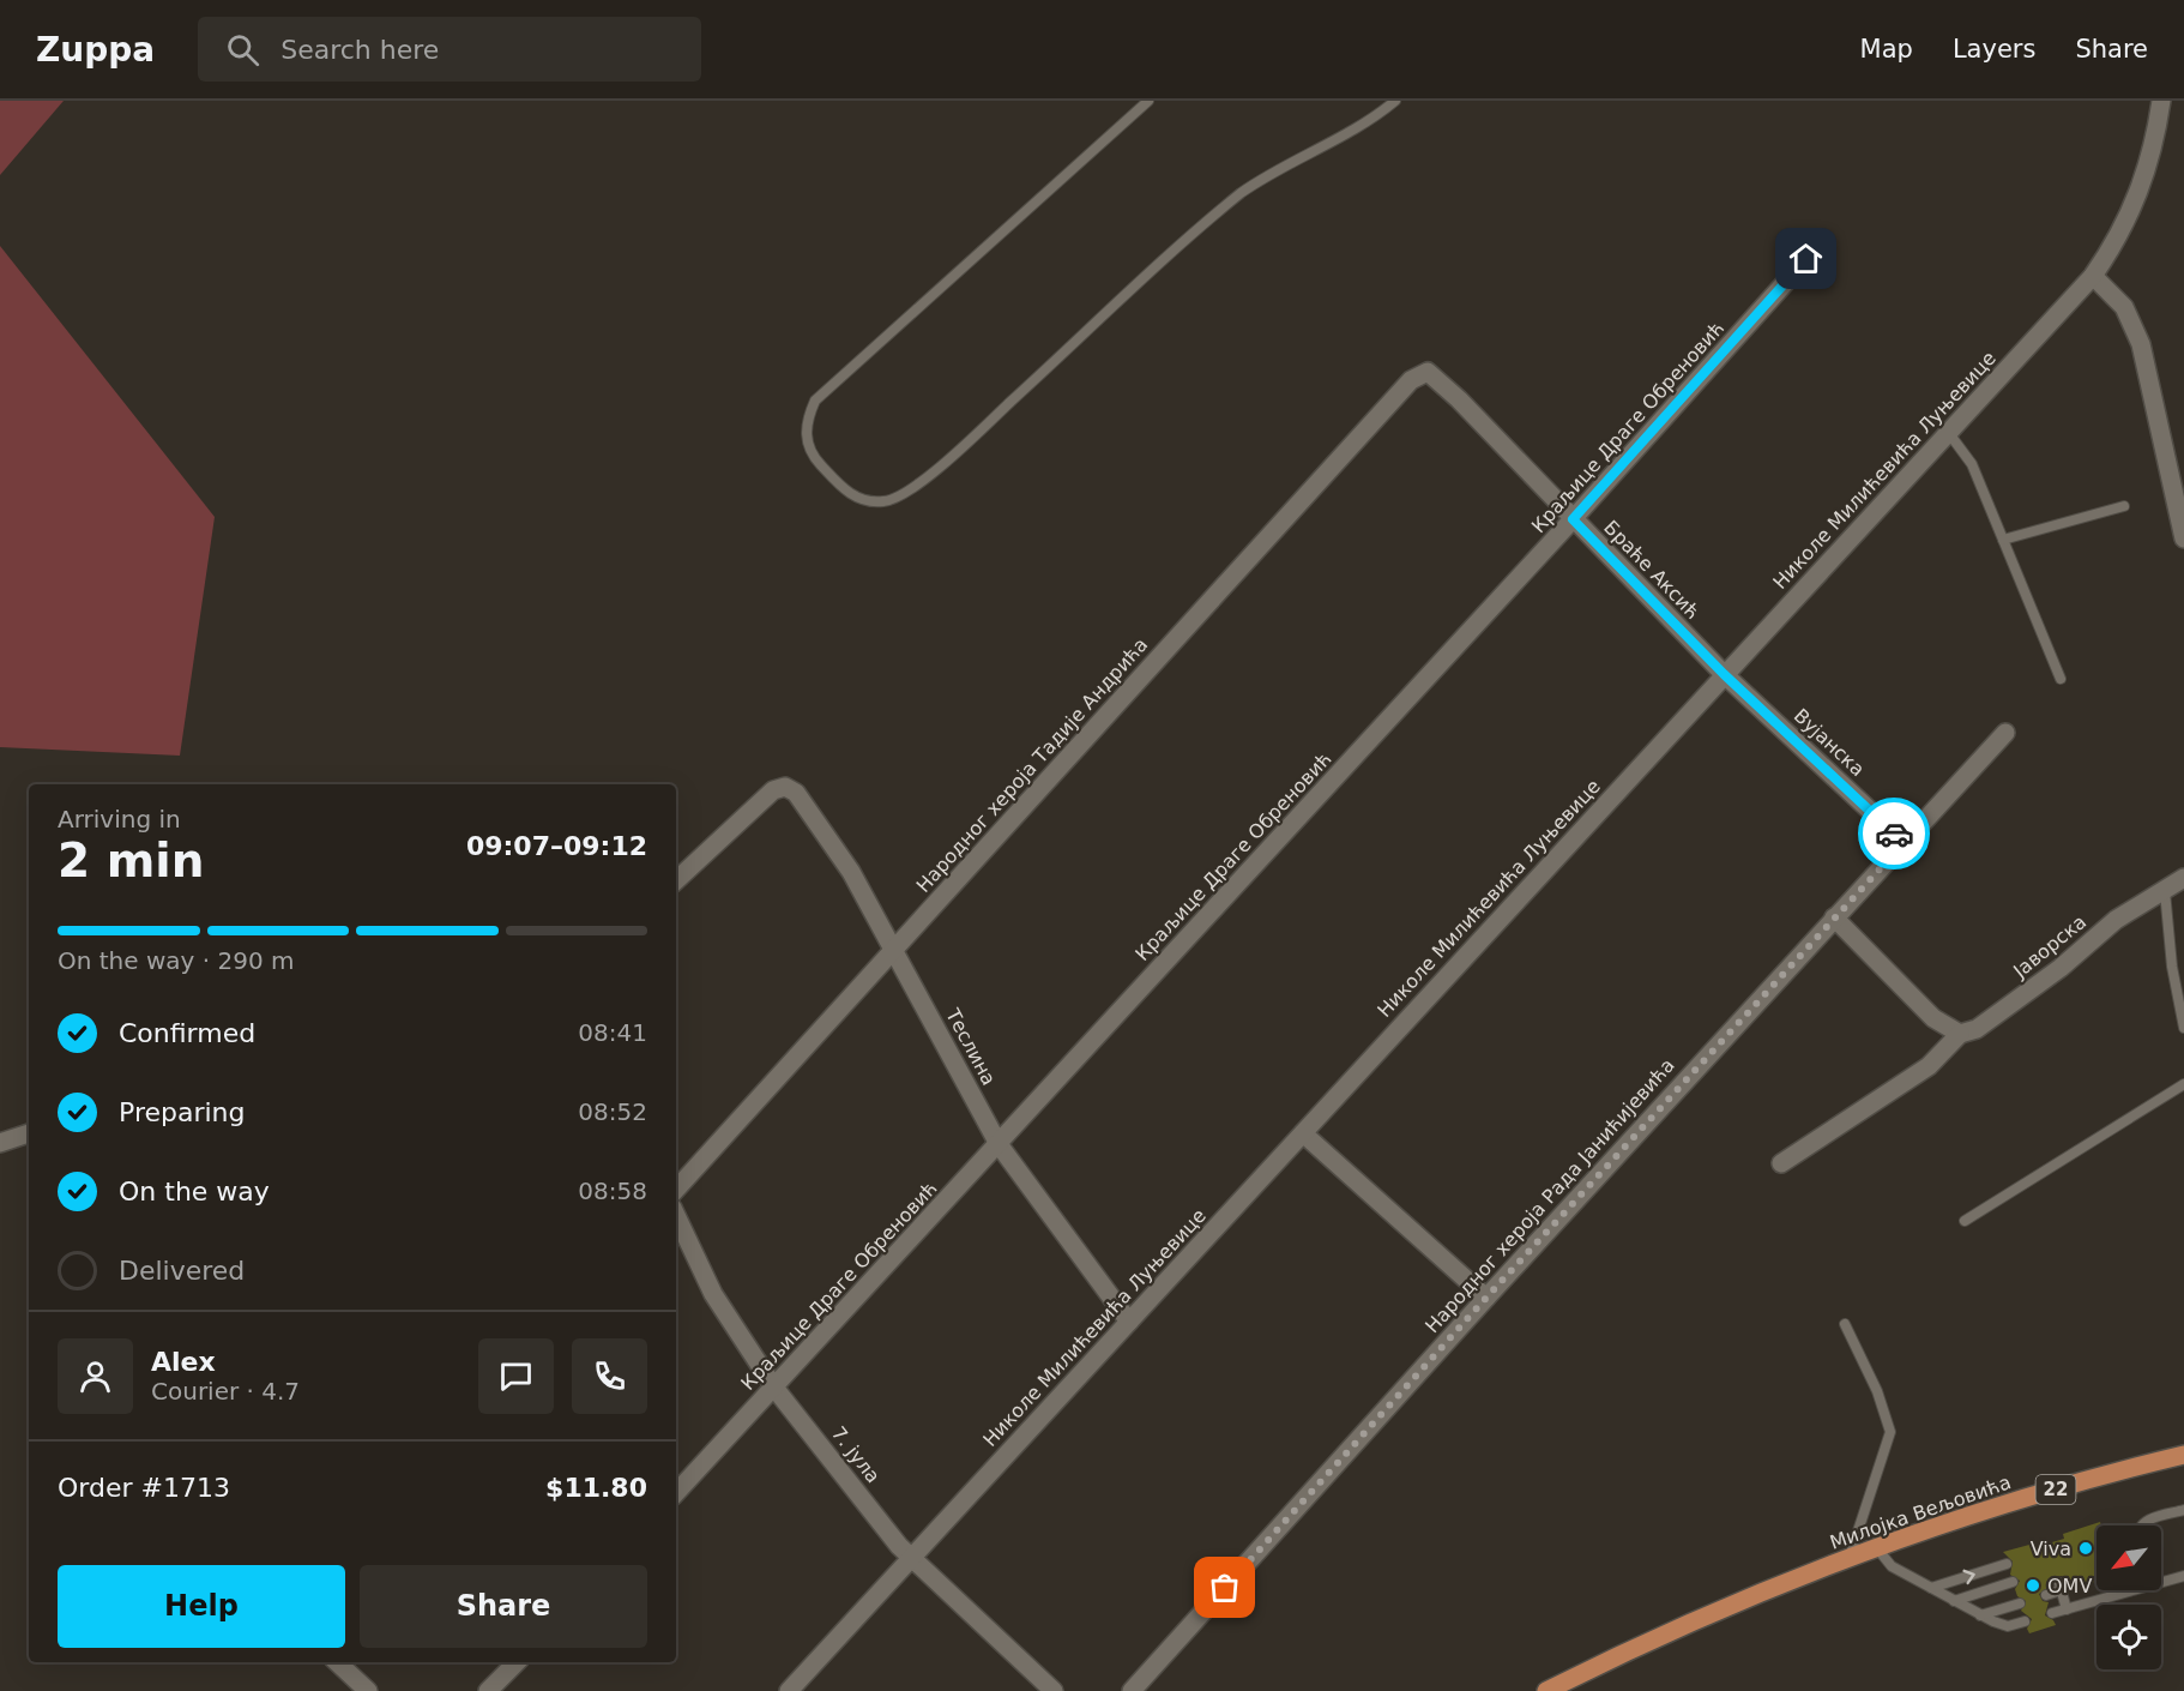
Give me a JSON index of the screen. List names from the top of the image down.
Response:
{
  "streets": {
    "main road": ["22", "Милојка Вељовића"],
    "street": [
      "Краљице Драге Обреновић",
      "Николе Милићевића Луњевице",
      "Браће Аксић",
      "Вујанска",
      "Народног хероја Тадије Андрића",
      "Јаворска",
      "Теслина",
      "Народног хероја Рада Јанићијевића",
      "7. јула"
    ]
  },
  "crossings": [
    ["Краљице Драге Обреновић", "Браће Аксић"],
    ["Краљице Драге Обреновић", "Теслина"],
    ["Краљице Драге Обреновић", "7. јула"],
    ["Николе Милићевића Луњевице", "Браће Аксић"],
    ["Николе Милићевића Луњевице", "Вујанска"],
    ["Николе Милићевића Луњевице", "Теслина"],
    ["Николе Милићевића Луњевице", "7. јула"],
    ["Браће Аксић", "Вујанска"],
    ["Браће Аксић", "Народног хероја Тадије Андрића"],
    ["Вујанска", "Народног хероја Рада Јанићијевића"],
    ["Народног хероја Тадије Андрића", "Теслина"]
  ],
  "places": ["Viva", "OMV"],
  "north": "bottom left",
  "page": {
    "header": "Zuppa",
    "search": "Search here",
    "nav": ["Map", "Layers", "Share"],
    "heading": ["2 min", "Arriving in", "09:07–09:12"],
    "panel": [
      "Alex",
      "Courier · 4.7",
      "Order #1713",
      "$11.80"
    ],
    "bar": "On the way · 290 m",
    "list": [
      ["Confirmed", "08:41"],
      ["Preparing", "08:52"],
      ["On the way", "08:58"],
      "Delivered"
    ],
    "buttons": ["Help", "Share"]
  }
}
